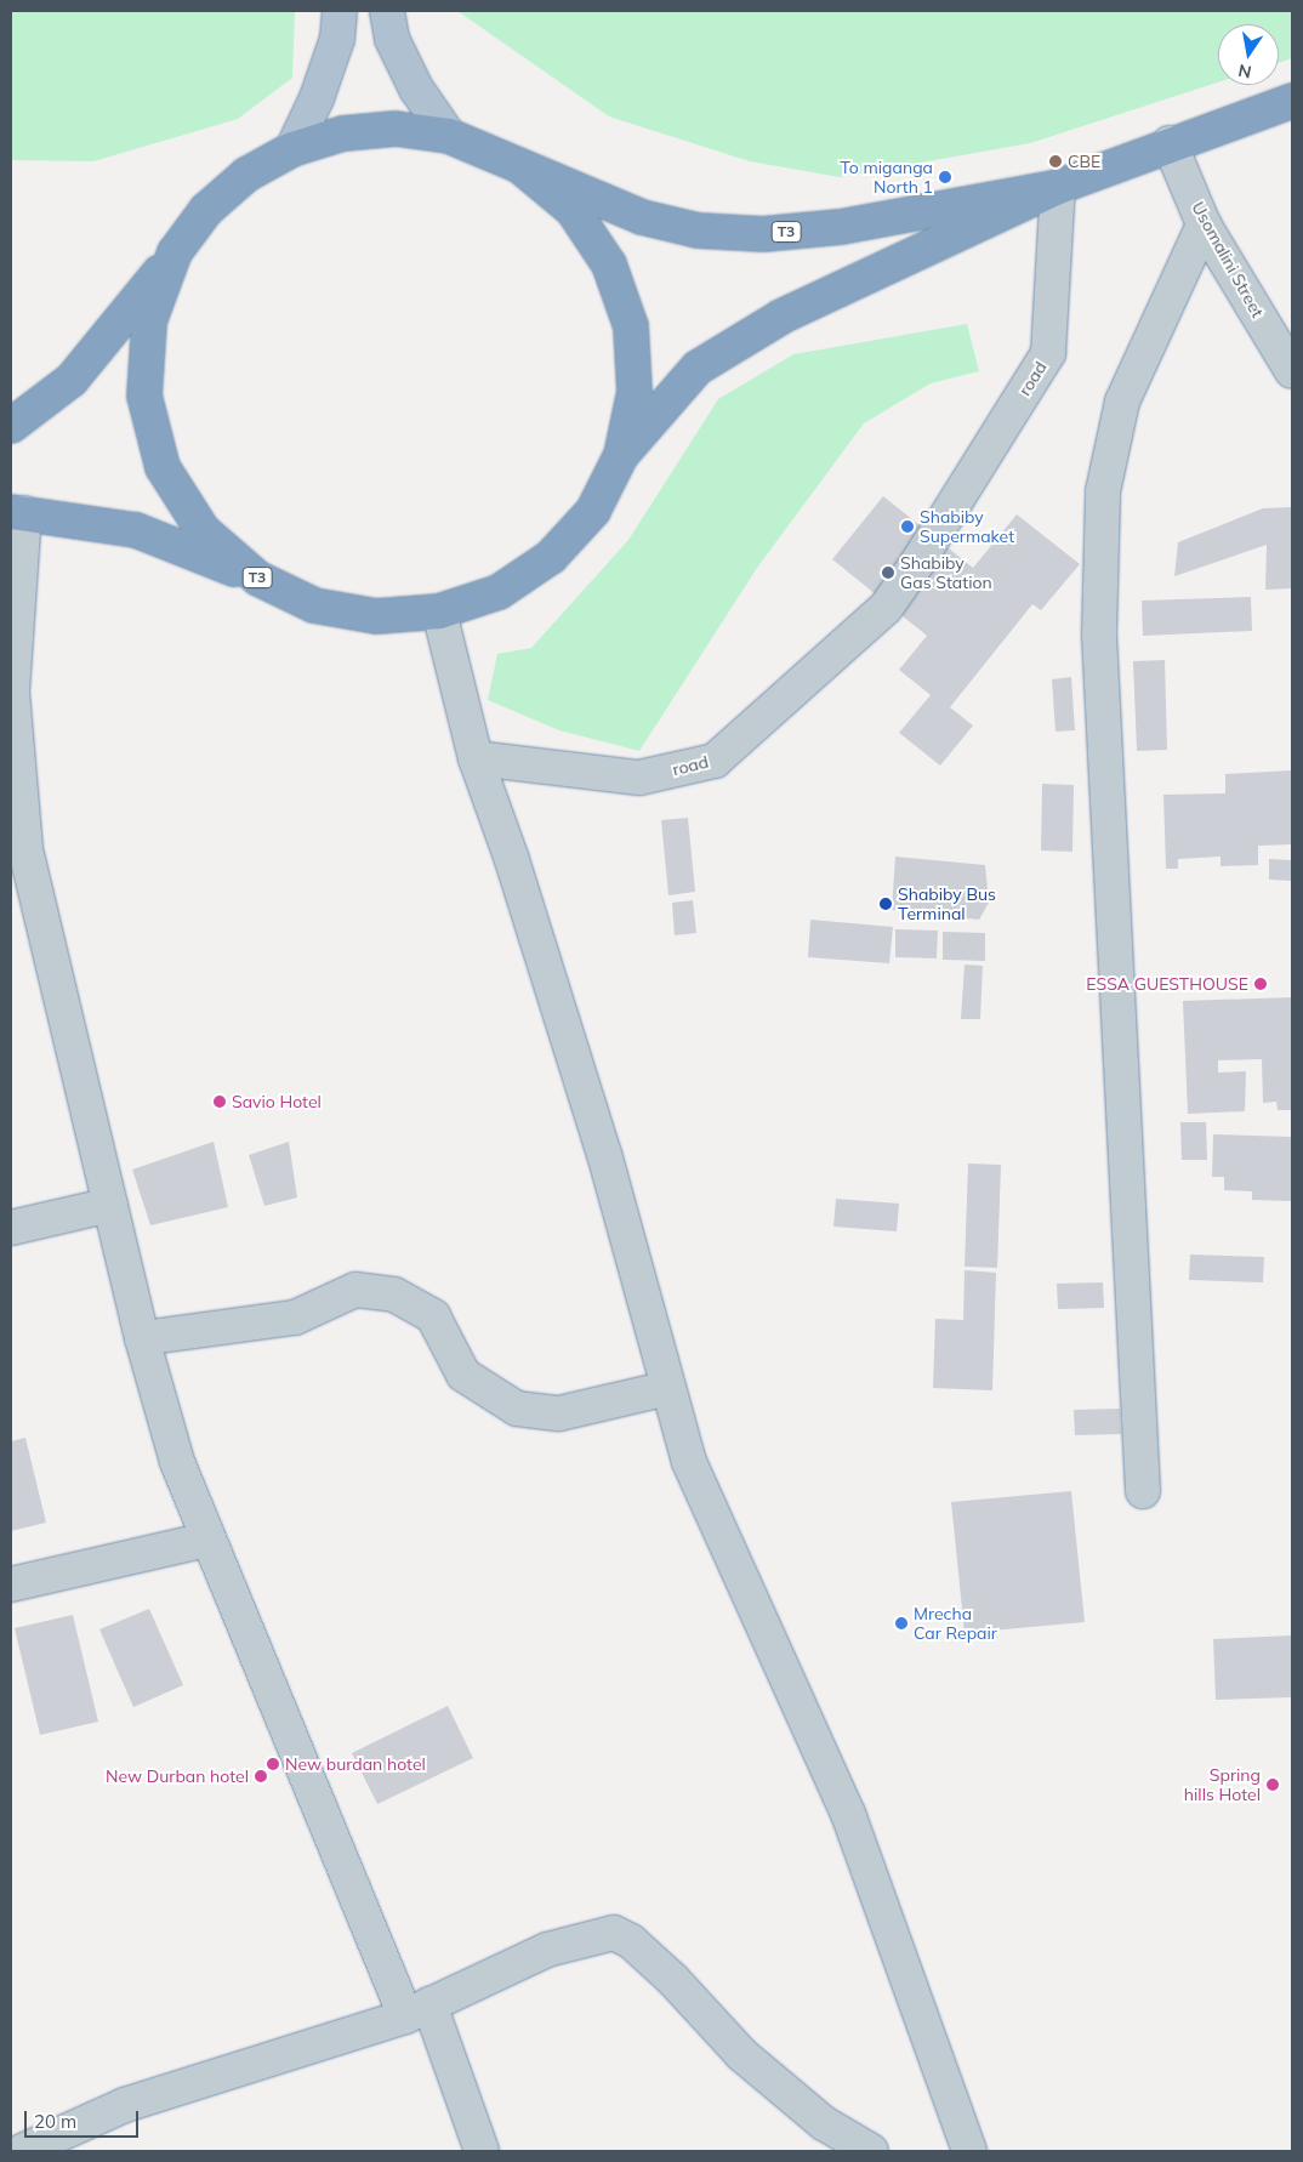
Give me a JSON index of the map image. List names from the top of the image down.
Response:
{
  "streets": {
    "highway": ["T3"],
    "street": ["Usomalini Street", "road"]
  },
  "crossings": [
    ["T3", "Usomalini Street"],
    ["T3", "road"]
  ],
  "places": [
    "CBE",
    "To miganga North 1",
    "Shabiby Supermaket",
    "Shabiby Gas Station",
    "Shabiby Bus Terminal",
    "ESSA GUESTHOUSE",
    "Savio Hotel",
    "Mrecha Car Repair",
    "New burdan hotel",
    "New Durban hotel",
    "Spring hills Hotel"
  ],
  "scale_bar": "20 m",
  "north": "bottom"
}
